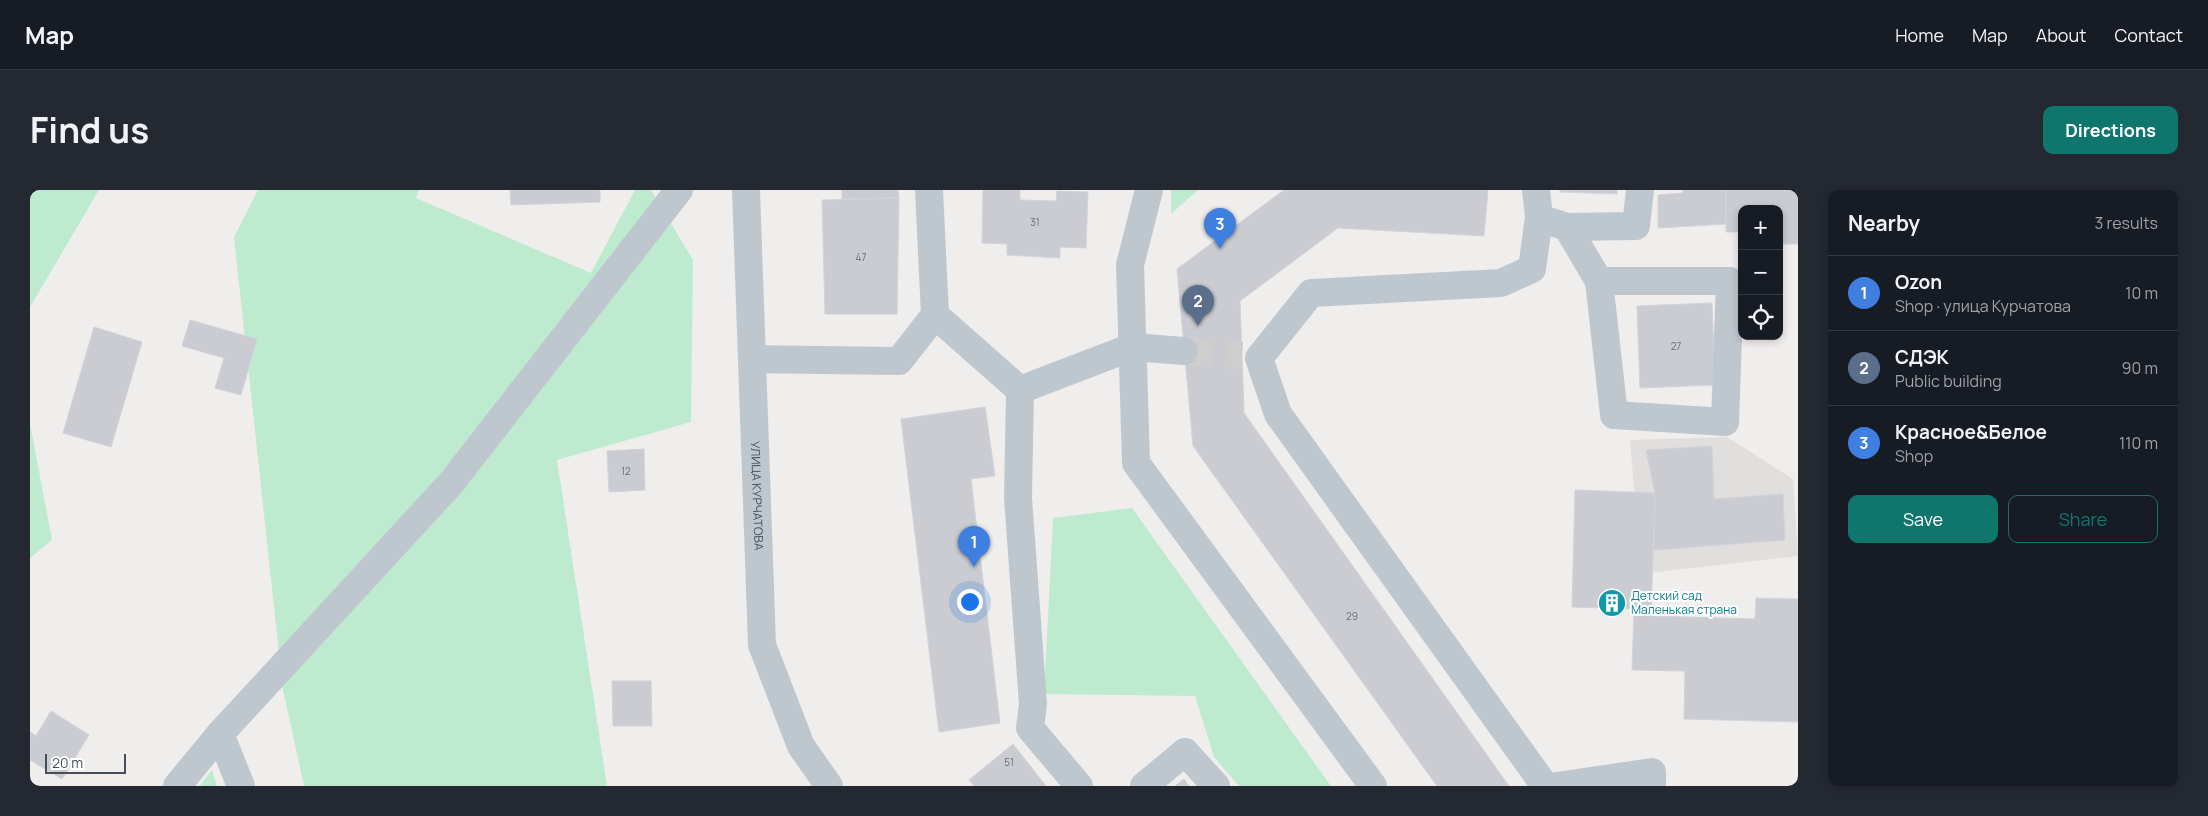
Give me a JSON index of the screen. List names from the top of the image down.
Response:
{
  "streets": {
    "street": ["УЛИЦА КУРЧАТОВА"]
  },
  "places": {
    "building": ["Детский сад Маленькая страна"]
  },
  "house_numbers": [
    "31",
    "47",
    "27",
    "12",
    "29",
    "51"
  ],
  "scale_bar": "20 m",
  "page": {
    "header": "Map",
    "nav": [
      "Home",
      "Map",
      "About",
      "Contact"
    ],
    "title": "Find us",
    "buttons": [
      "Directions",
      ["Save", "Share"]
    ],
    "heading": ["Nearby", "3 results"],
    "map_buttons": ["+", "−"],
    "pins": ["3", "2", "1"],
    "list": [
      {
        "mark": "1",
        "name": "Ozon",
        "note": "Shop · улица Курчатова",
        "value": "10 m"
      },
      {
        "mark": "2",
        "name": "СДЭК",
        "note": "Public building",
        "value": "90 m"
      },
      {
        "mark": "3",
        "name": "Красное&Белое",
        "note": "Shop",
        "value": "110 m"
      }
    ],
    "scale": "20 m"
  }
}
